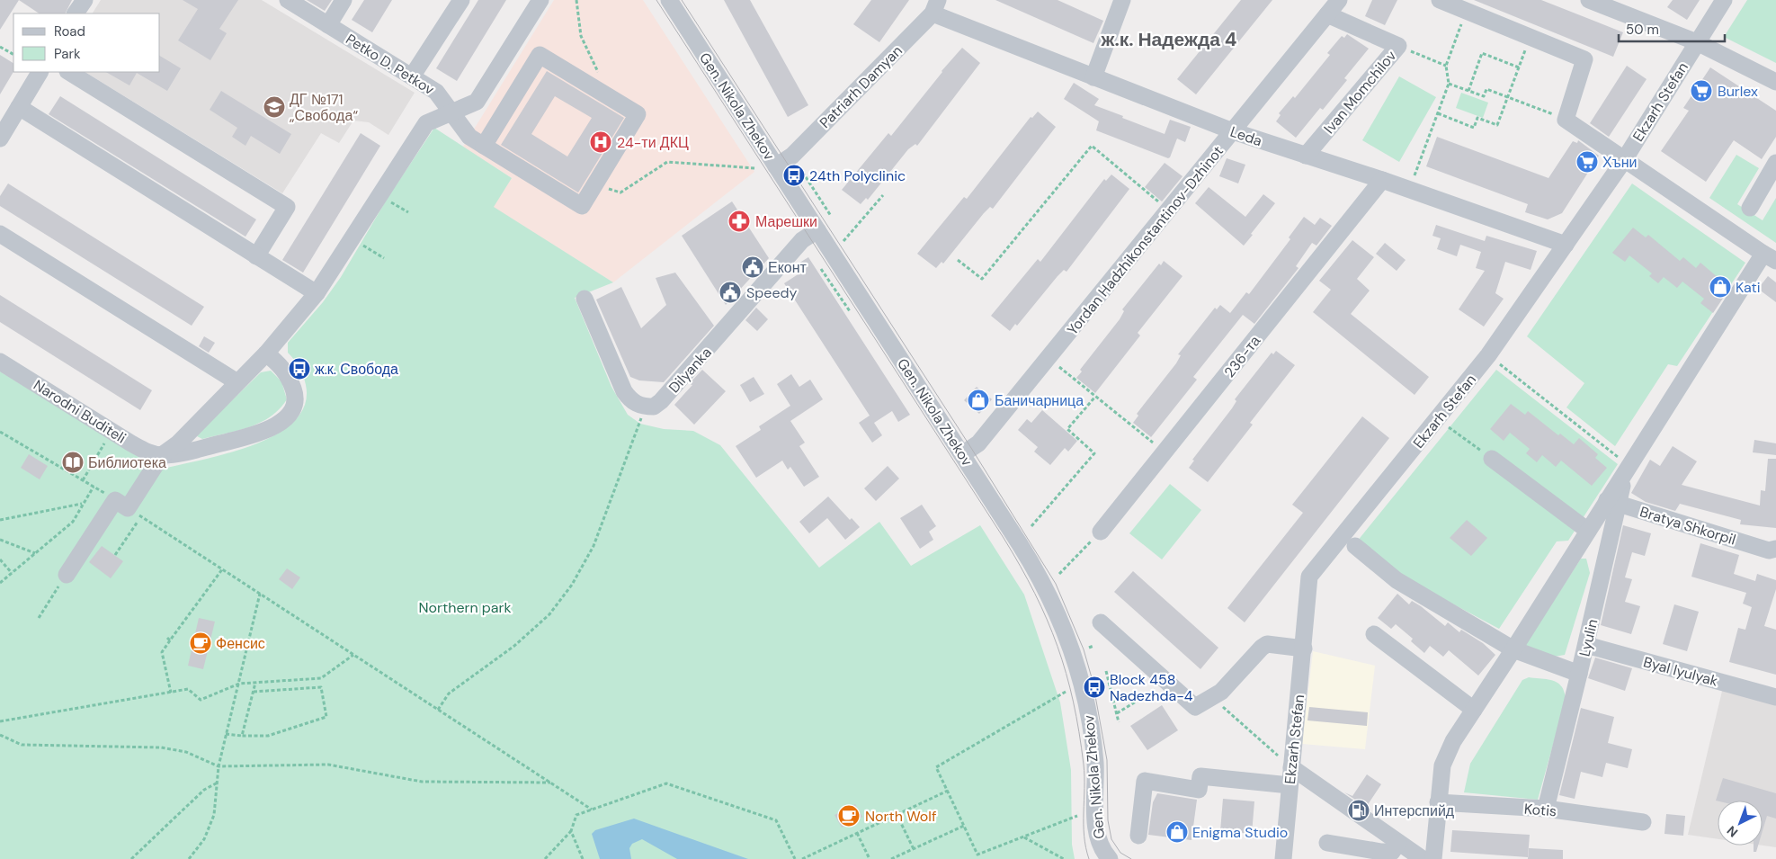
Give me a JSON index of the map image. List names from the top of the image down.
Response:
{
  "streets": {
    "street": [
      "Petko D. Petkov",
      "Patriarh Damyan",
      "Ivan Momchilov",
      "Ekzarh Stefan",
      "Gen. Nikola Zhekov",
      "Leda",
      "Yordan Hadzhikonstantinov-Dzhinot",
      "236-та",
      "Dilyanka",
      "Narodni Buditeli",
      "Bratya Shkorpil",
      "Lyulin",
      "Byal lyulyak",
      "Kotis"
    ]
  },
  "crossings": [
    ["Patriarh Damyan", "Gen. Nikola Zhekov"],
    ["Patriarh Damyan", "Leda"],
    ["Ivan Momchilov", "Leda"],
    ["Ivan Momchilov", "Yordan Hadzhikonstantinov-Dzhinot"],
    ["Ekzarh Stefan", "Leda"],
    ["Gen. Nikola Zhekov", "Yordan Hadzhikonstantinov-Dzhinot"],
    ["Gen. Nikola Zhekov", "Dilyanka"],
    ["Leda", "Yordan Hadzhikonstantinov-Dzhinot"],
    ["Leda", "236-та"],
    ["Bratya Shkorpil", "Lyulin"],
    ["Lyulin", "Byal lyulyak"],
    ["Lyulin", "Kotis"]
  ],
  "districts": ["ж.к. Надежда 4"],
  "parks": ["Northern park"],
  "places": {
    "supermarket": ["Burlex", "Хъни"],
    "school or university": ["ДГ №171 „Свобода“"],
    "hospital": ["24-ти ДКЦ"],
    "bus stop": ["24th Polyclinic", "ж.к. Свобода", "Block 458 Nadezhda-4"],
    "pharmacy": ["Марешки"],
    "public building": ["Еконт", "Speedy"],
    "shop": ["Kati", "Баничарница", "Enigma Studio"],
    "library": ["Библиотека"],
    "cafe": ["Фенсис", "North Wolf"],
    "fuel station": ["Интерспийд"]
  },
  "legend": ["Road", "Park"],
  "scale_bar": "50 m",
  "north": "bottom left"
}
